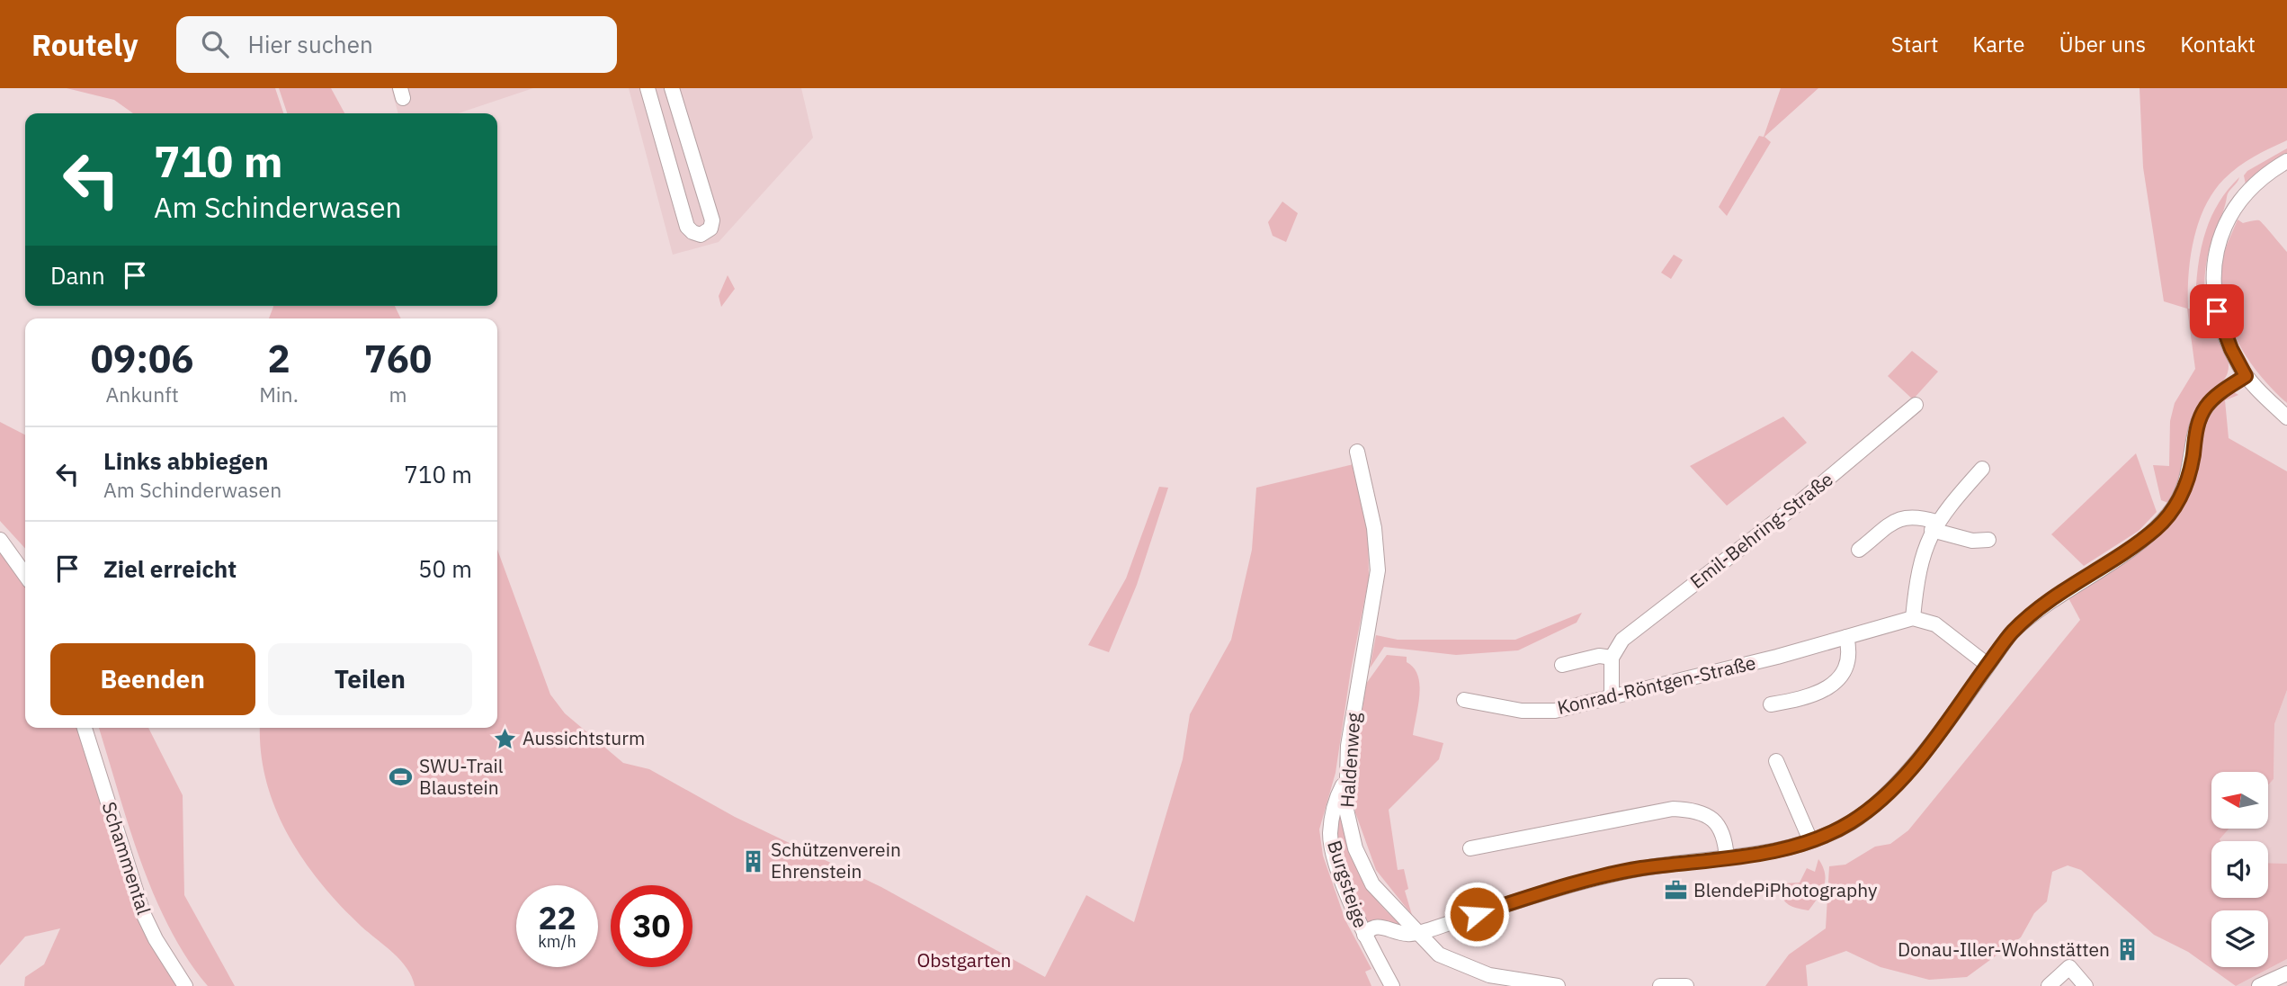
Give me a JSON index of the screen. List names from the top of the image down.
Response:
{
  "streets": {
    "street": [
      "Emil-Behring-Straße",
      "Konrad-Röntgen-Straße",
      "Haldenweg",
      "Schammental",
      "Burgsteige"
    ]
  },
  "crossings": [
    ["Haldenweg", "Burgsteige"]
  ],
  "parks": ["Obstgarten"],
  "places": {
    "place": ["Aussichtsturm"],
    "sports": ["SWU-Trail Blaustein"],
    "building": ["Schützenverein Ehrenstein", "Donau-Iller-Wohnstätten"],
    "office": ["BlendePiPhotography"]
  },
  "north": "left",
  "page": {
    "header": "Routely",
    "search": "Hier suchen",
    "nav": [
      "Start",
      "Karte",
      "Über uns",
      "Kontakt"
    ],
    "turn": ["710 m", "Am Schinderwasen"],
    "then": "Dann",
    "eta": [
      "09:06",
      "Ankunft",
      "2",
      "Min.",
      "760",
      "m"
    ],
    "list": [
      {
        "name": "Links abbiegen",
        "note": "Am Schinderwasen",
        "value": "710 m"
      },
      {
        "name": "Ziel erreicht",
        "value": "50 m"
      }
    ],
    "buttons": ["Beenden", "Teilen"],
    "speed": "22 km/h",
    "limit": "30"
  }
}
